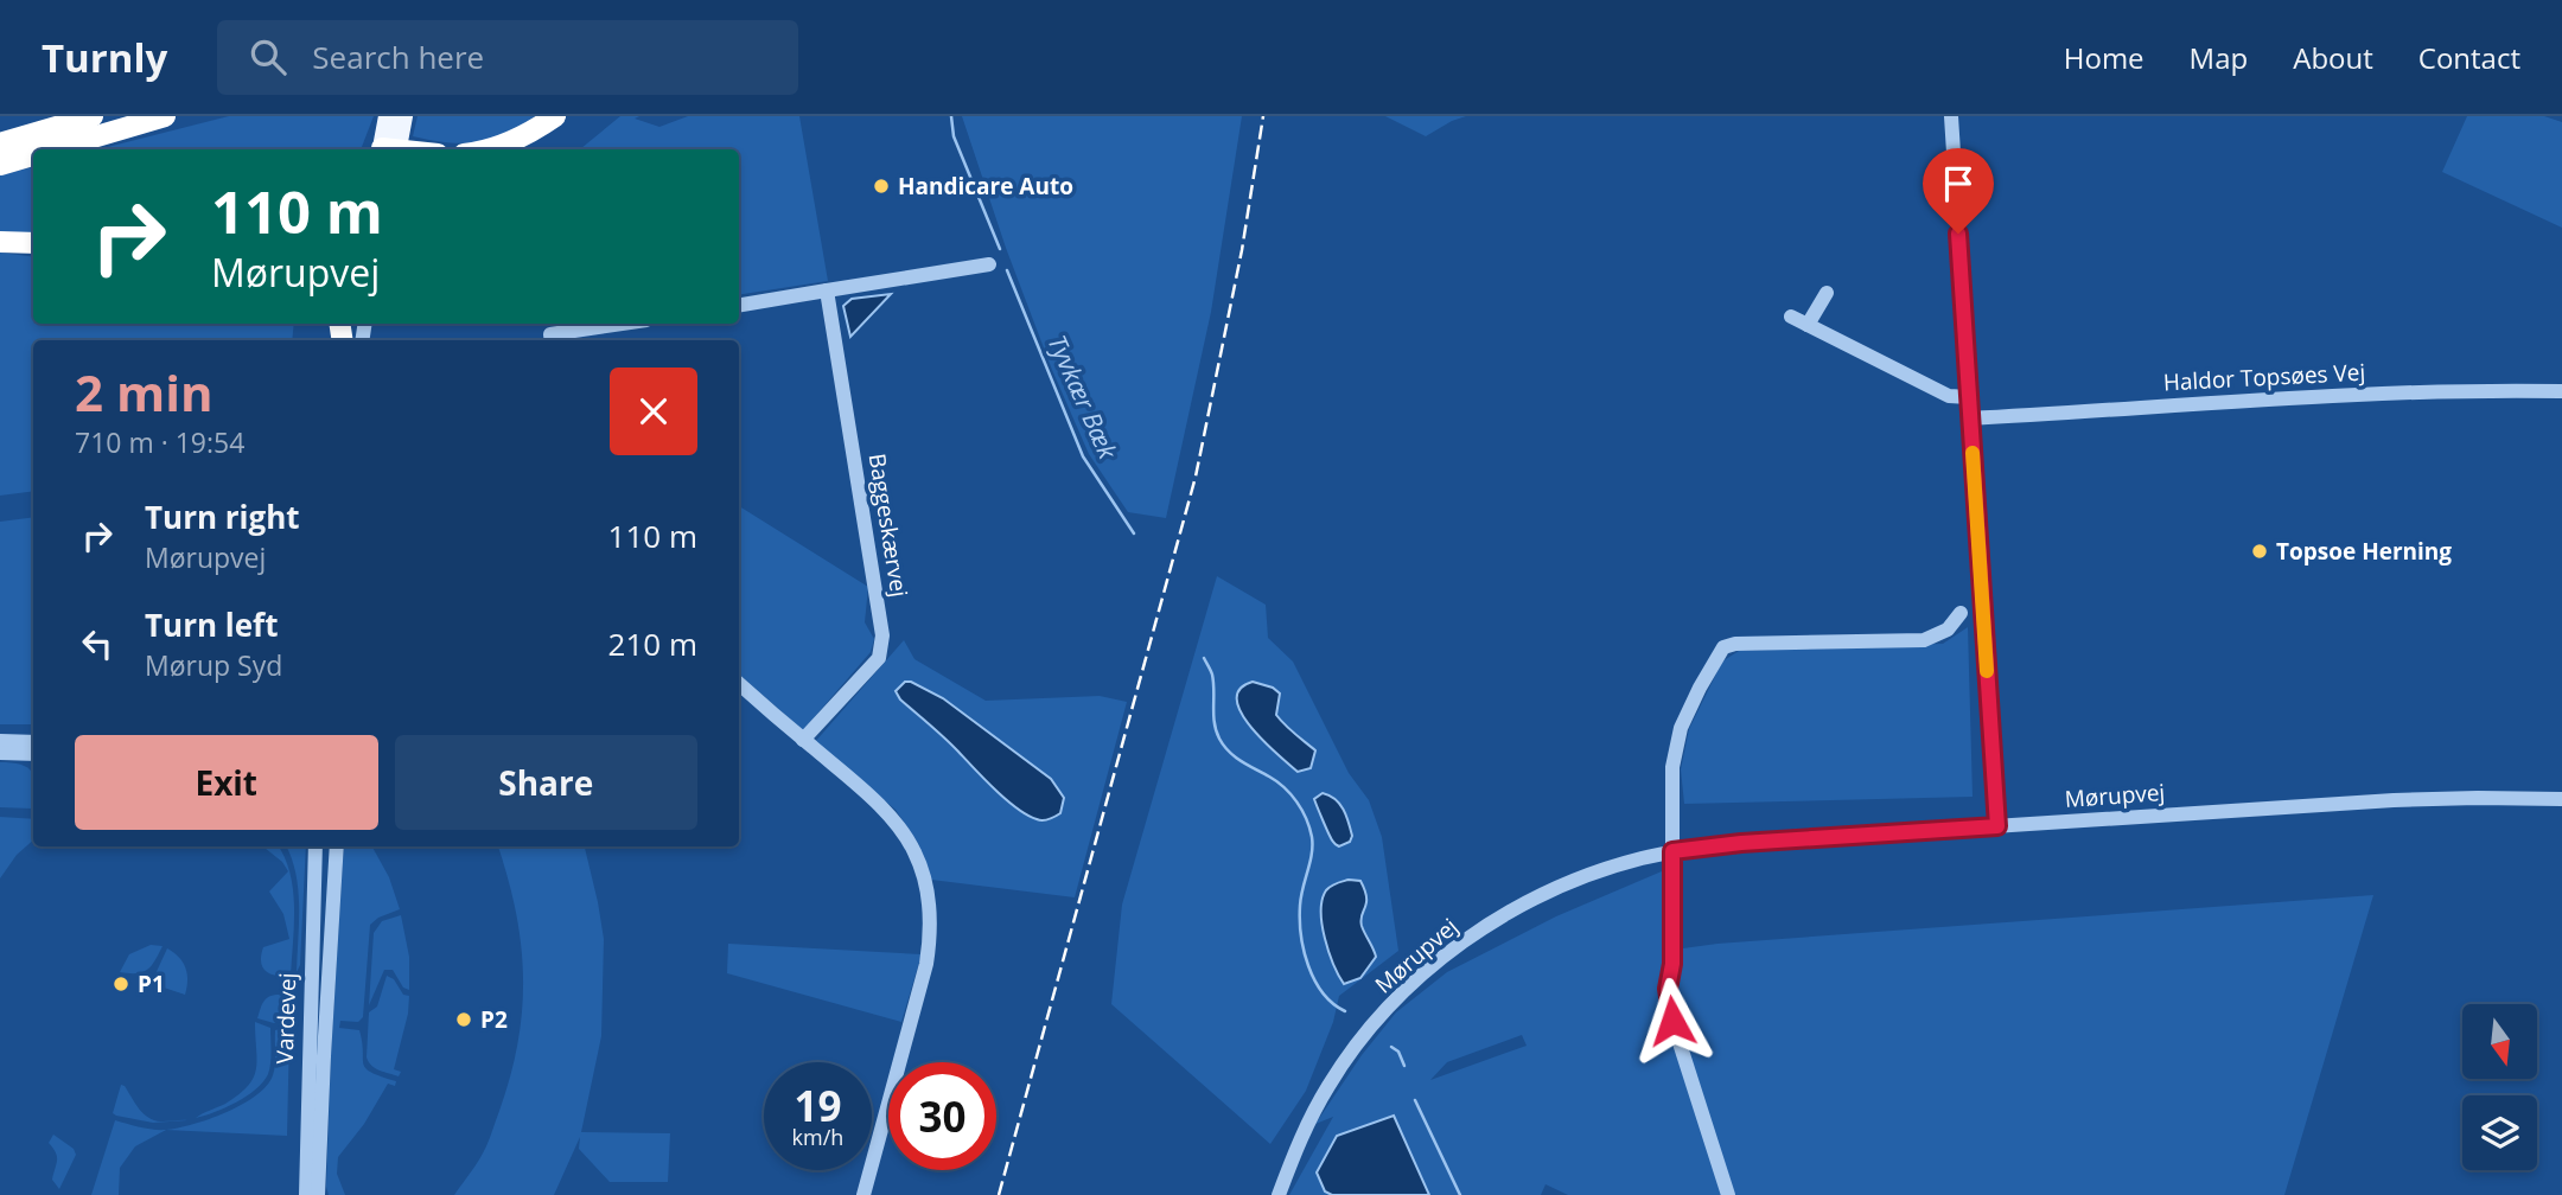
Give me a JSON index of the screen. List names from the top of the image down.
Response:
{
  "streets": {
    "street": [
      "Haldor Topsøes Vej",
      "Baggeskærvej",
      "Mørupvej",
      "Vardevej"
    ]
  },
  "water": ["Tyvkær Bæk"],
  "places": [
    "Handicare Auto",
    "Topsoe Herning",
    "P1",
    "P2"
  ],
  "north": "bottom",
  "page": {
    "header": "Turnly",
    "search": "Search here",
    "nav": [
      "Home",
      "Map",
      "About",
      "Contact"
    ],
    "turn": ["110 m", "Mørupvej"],
    "heading": ["2 min", "710 m · 19:54"],
    "list": [
      {
        "name": "Turn right",
        "note": "Mørupvej",
        "value": "110 m"
      },
      {
        "name": "Turn left",
        "note": "Mørup Syd",
        "value": "210 m"
      }
    ],
    "buttons": ["Exit", "Share"],
    "speed": "19 km/h",
    "limit": "30"
  }
}
